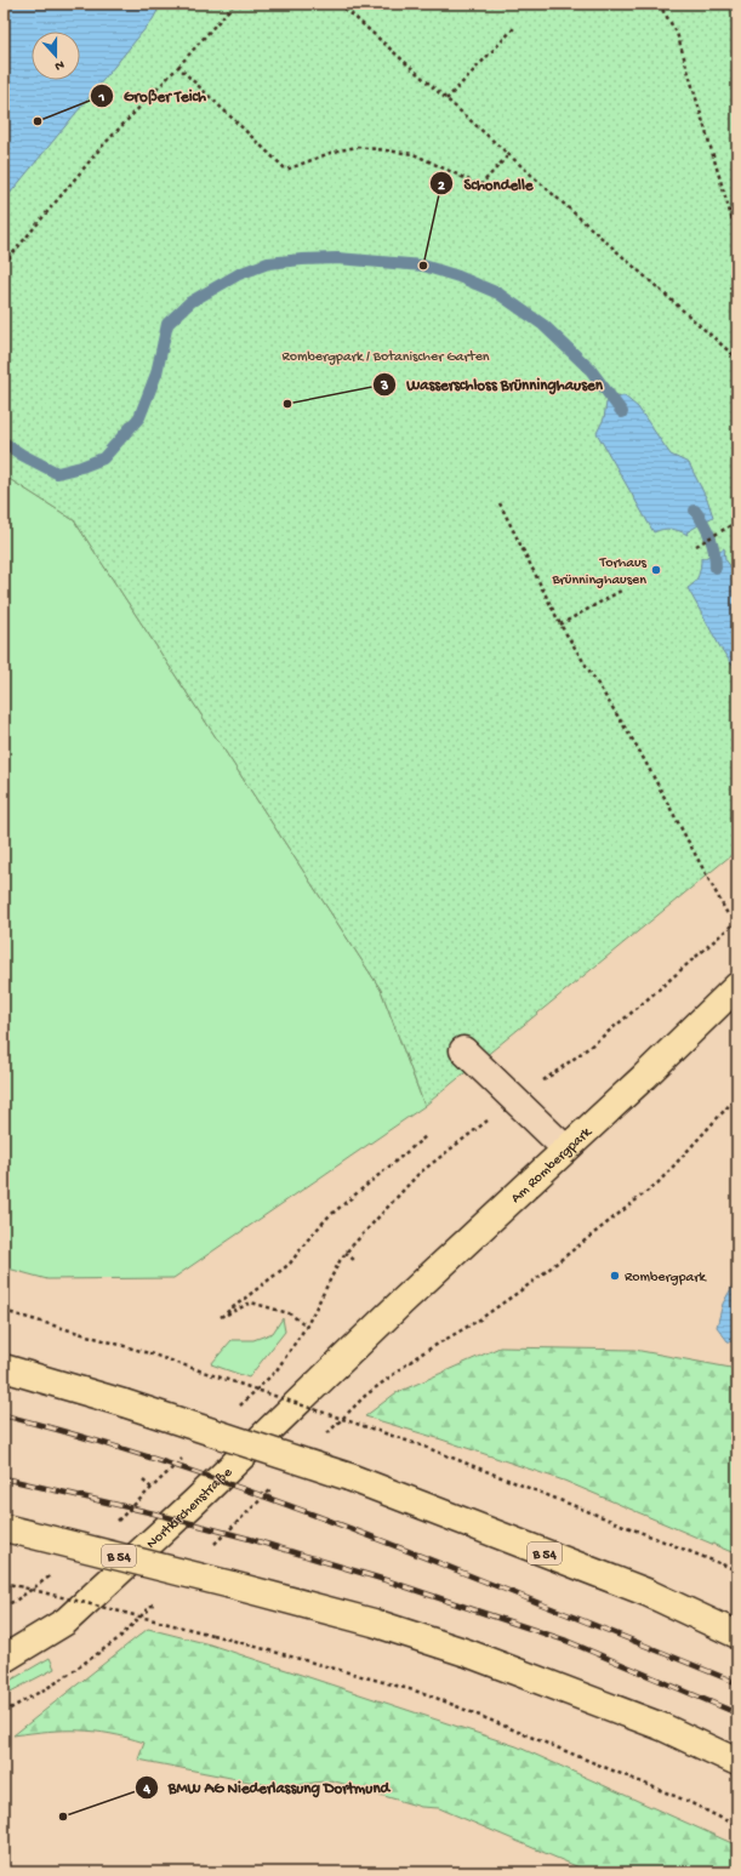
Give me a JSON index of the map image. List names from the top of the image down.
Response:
{
  "streets": {
    "main road": ["Am Rombergpark", "Nortkirchenstraße", "B 54"]
  },
  "crossings": [
    ["Am Rombergpark", "Nortkirchenstraße"]
  ],
  "parks": ["Rombergpark / Botanischer Garten"],
  "places": [
    "Großer Teich",
    "Schondelle",
    "Wasserschloss Brünninghausen",
    "Torhaus Brünninghausen",
    "Rombergpark",
    "BMW AG Niederlassung Dortmund"
  ],
  "north": "bottom"
}
